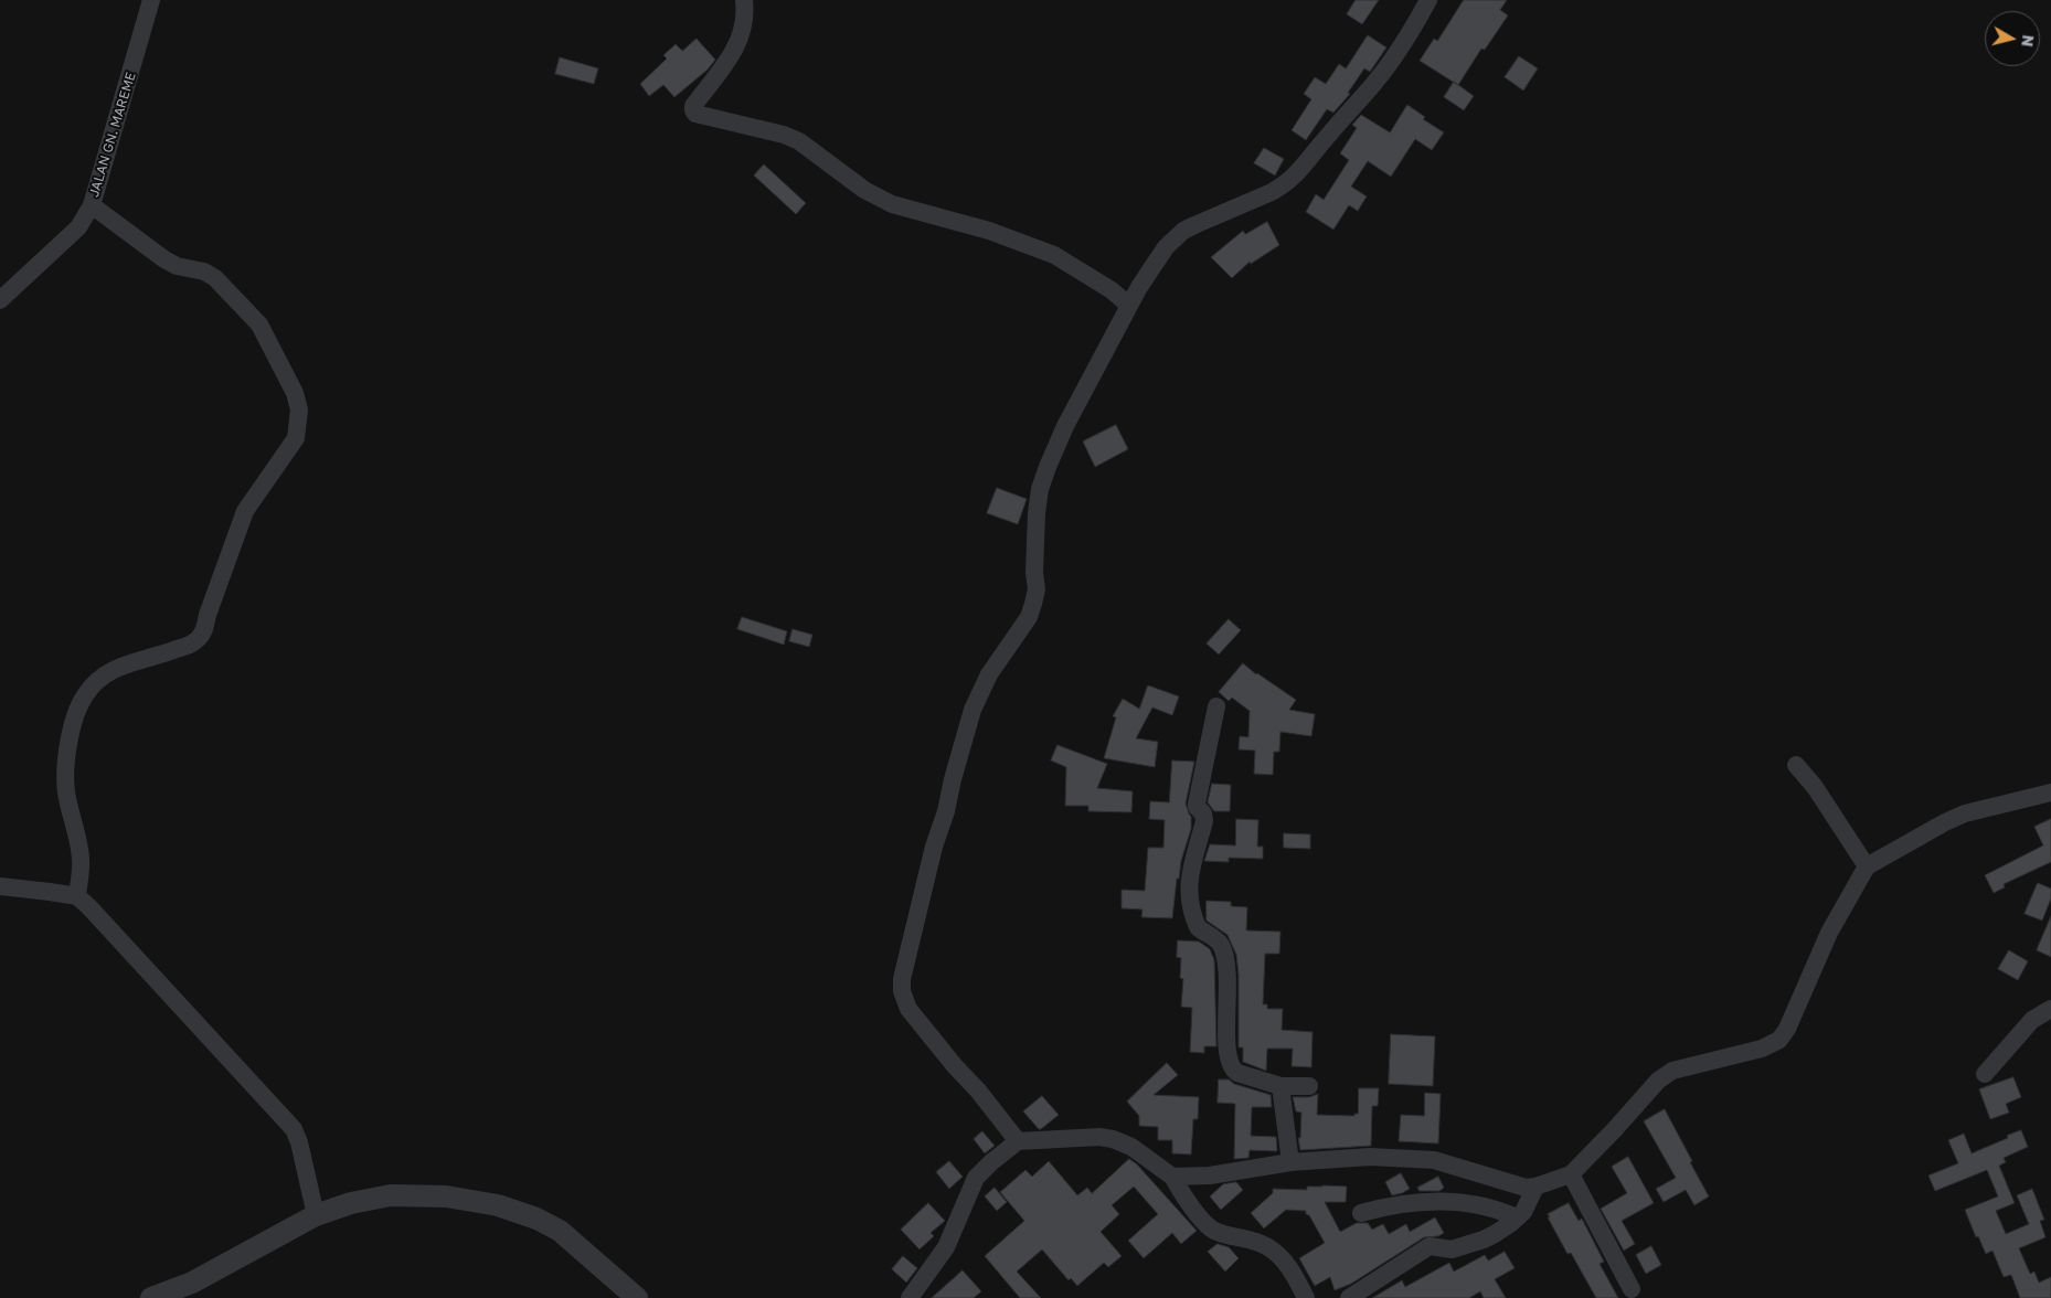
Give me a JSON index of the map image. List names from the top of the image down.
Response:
{
  "streets": {
    "street": ["JALAN GN. MAREME"]
  },
  "north": "right"
}
